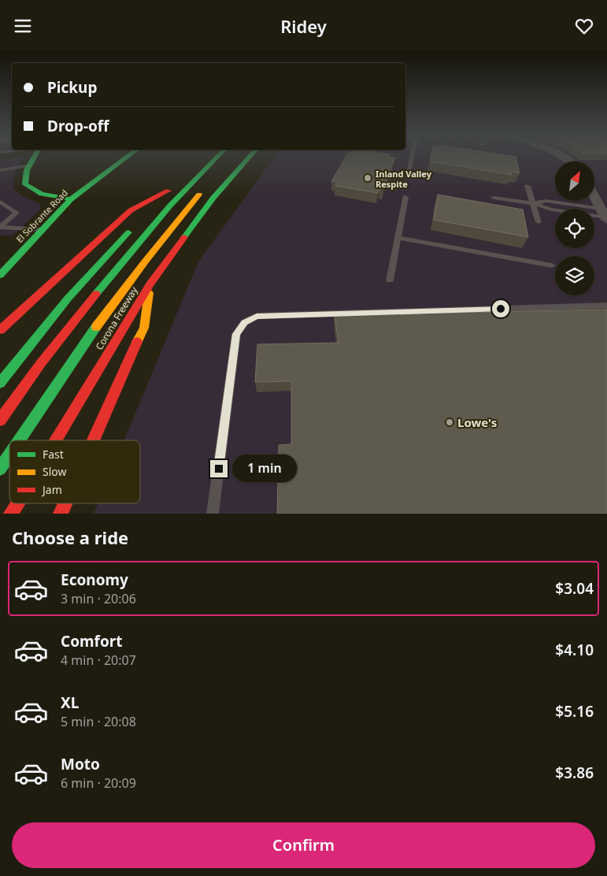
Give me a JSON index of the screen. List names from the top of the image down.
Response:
{
  "streets": {
    "main road": ["El Sobrante Road", "Corona Freeway"]
  },
  "places": ["Inland Valley Respite", "Lowe's"],
  "legend": ["Fast", "Slow", "Jam"],
  "north": "top right",
  "page": {
    "header": "Ridey",
    "banner": ["Pickup", "Drop-off"],
    "bubble": "1 min",
    "heading": "Choose a ride",
    "list": [
      {
        "name": "Economy",
        "note": "3 min · 20:06",
        "value": "$3.04"
      },
      {
        "name": "Comfort",
        "note": "4 min · 20:07",
        "value": "$4.10"
      },
      {
        "name": "XL",
        "note": "5 min · 20:08",
        "value": "$5.16"
      },
      {
        "name": "Moto",
        "note": "6 min · 20:09",
        "value": "$3.86"
      }
    ],
    "buttons": "Confirm"
  }
}
